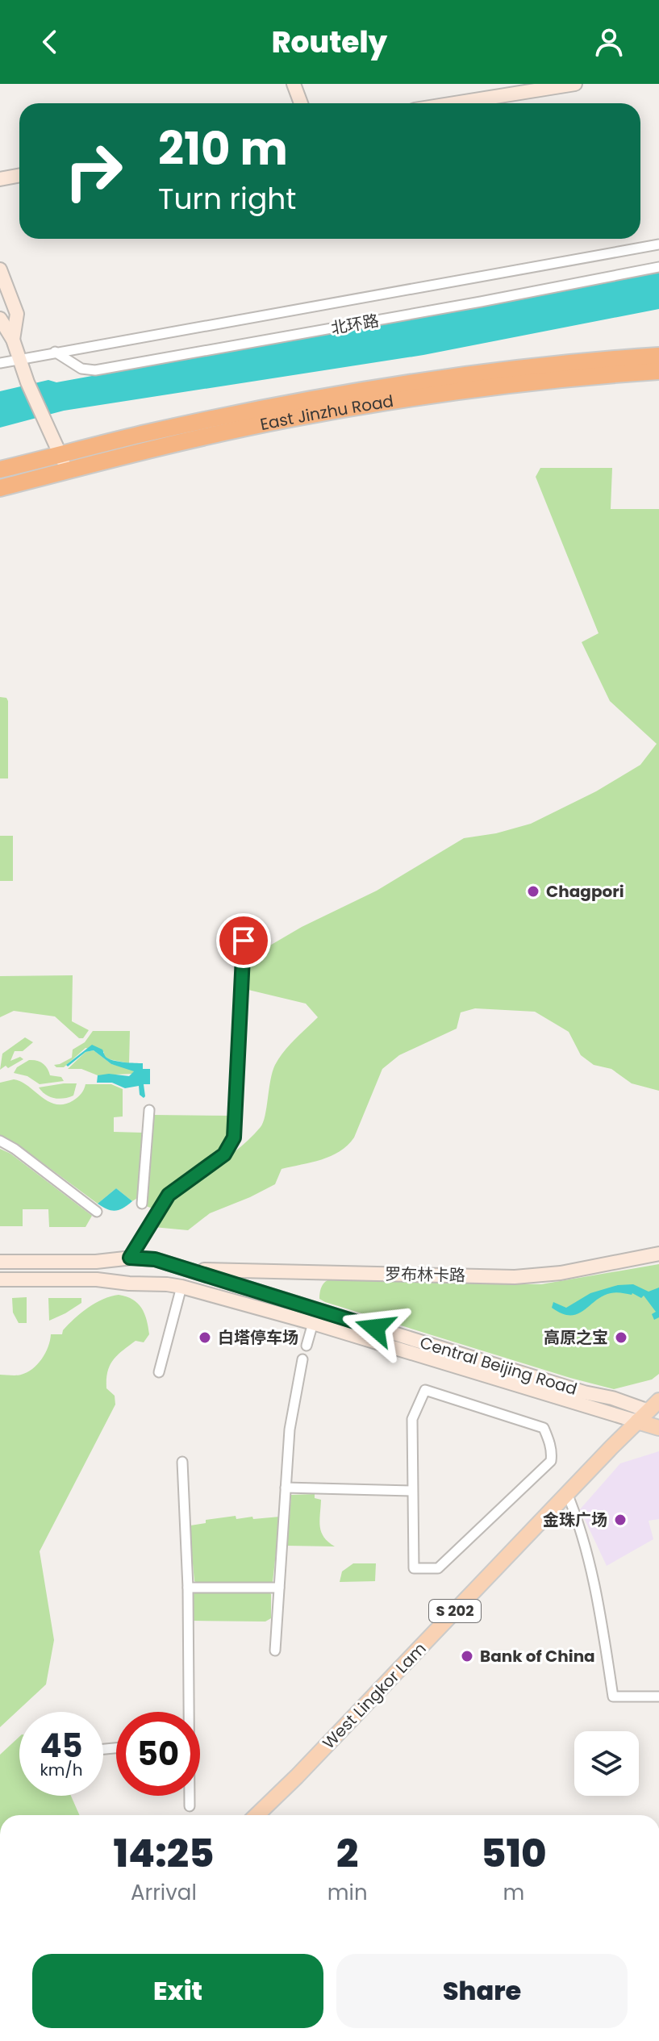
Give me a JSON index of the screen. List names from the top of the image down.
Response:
{
  "streets": {
    "highway": ["East Jinzhu Road"],
    "main road": [
      "罗布林卡路",
      "Central Beijing Road",
      "S 202",
      "West Lingkor Lam"
    ],
    "street": ["北环路"]
  },
  "crossings": [
    ["罗布林卡路", "Central Beijing Road"],
    ["Central Beijing Road", "West Lingkor Lam"]
  ],
  "places": [
    "Chagpori",
    "白塔停车场",
    "高原之宝",
    "金珠广场",
    "Bank of China"
  ],
  "page": {
    "header": "Routely",
    "turn": ["210 m", "Turn right"],
    "speed": "45 km/h",
    "limit": "50",
    "eta": [
      "14:25",
      "Arrival",
      "2",
      "min",
      "510",
      "m"
    ],
    "buttons": ["Exit", "Share"]
  }
}
